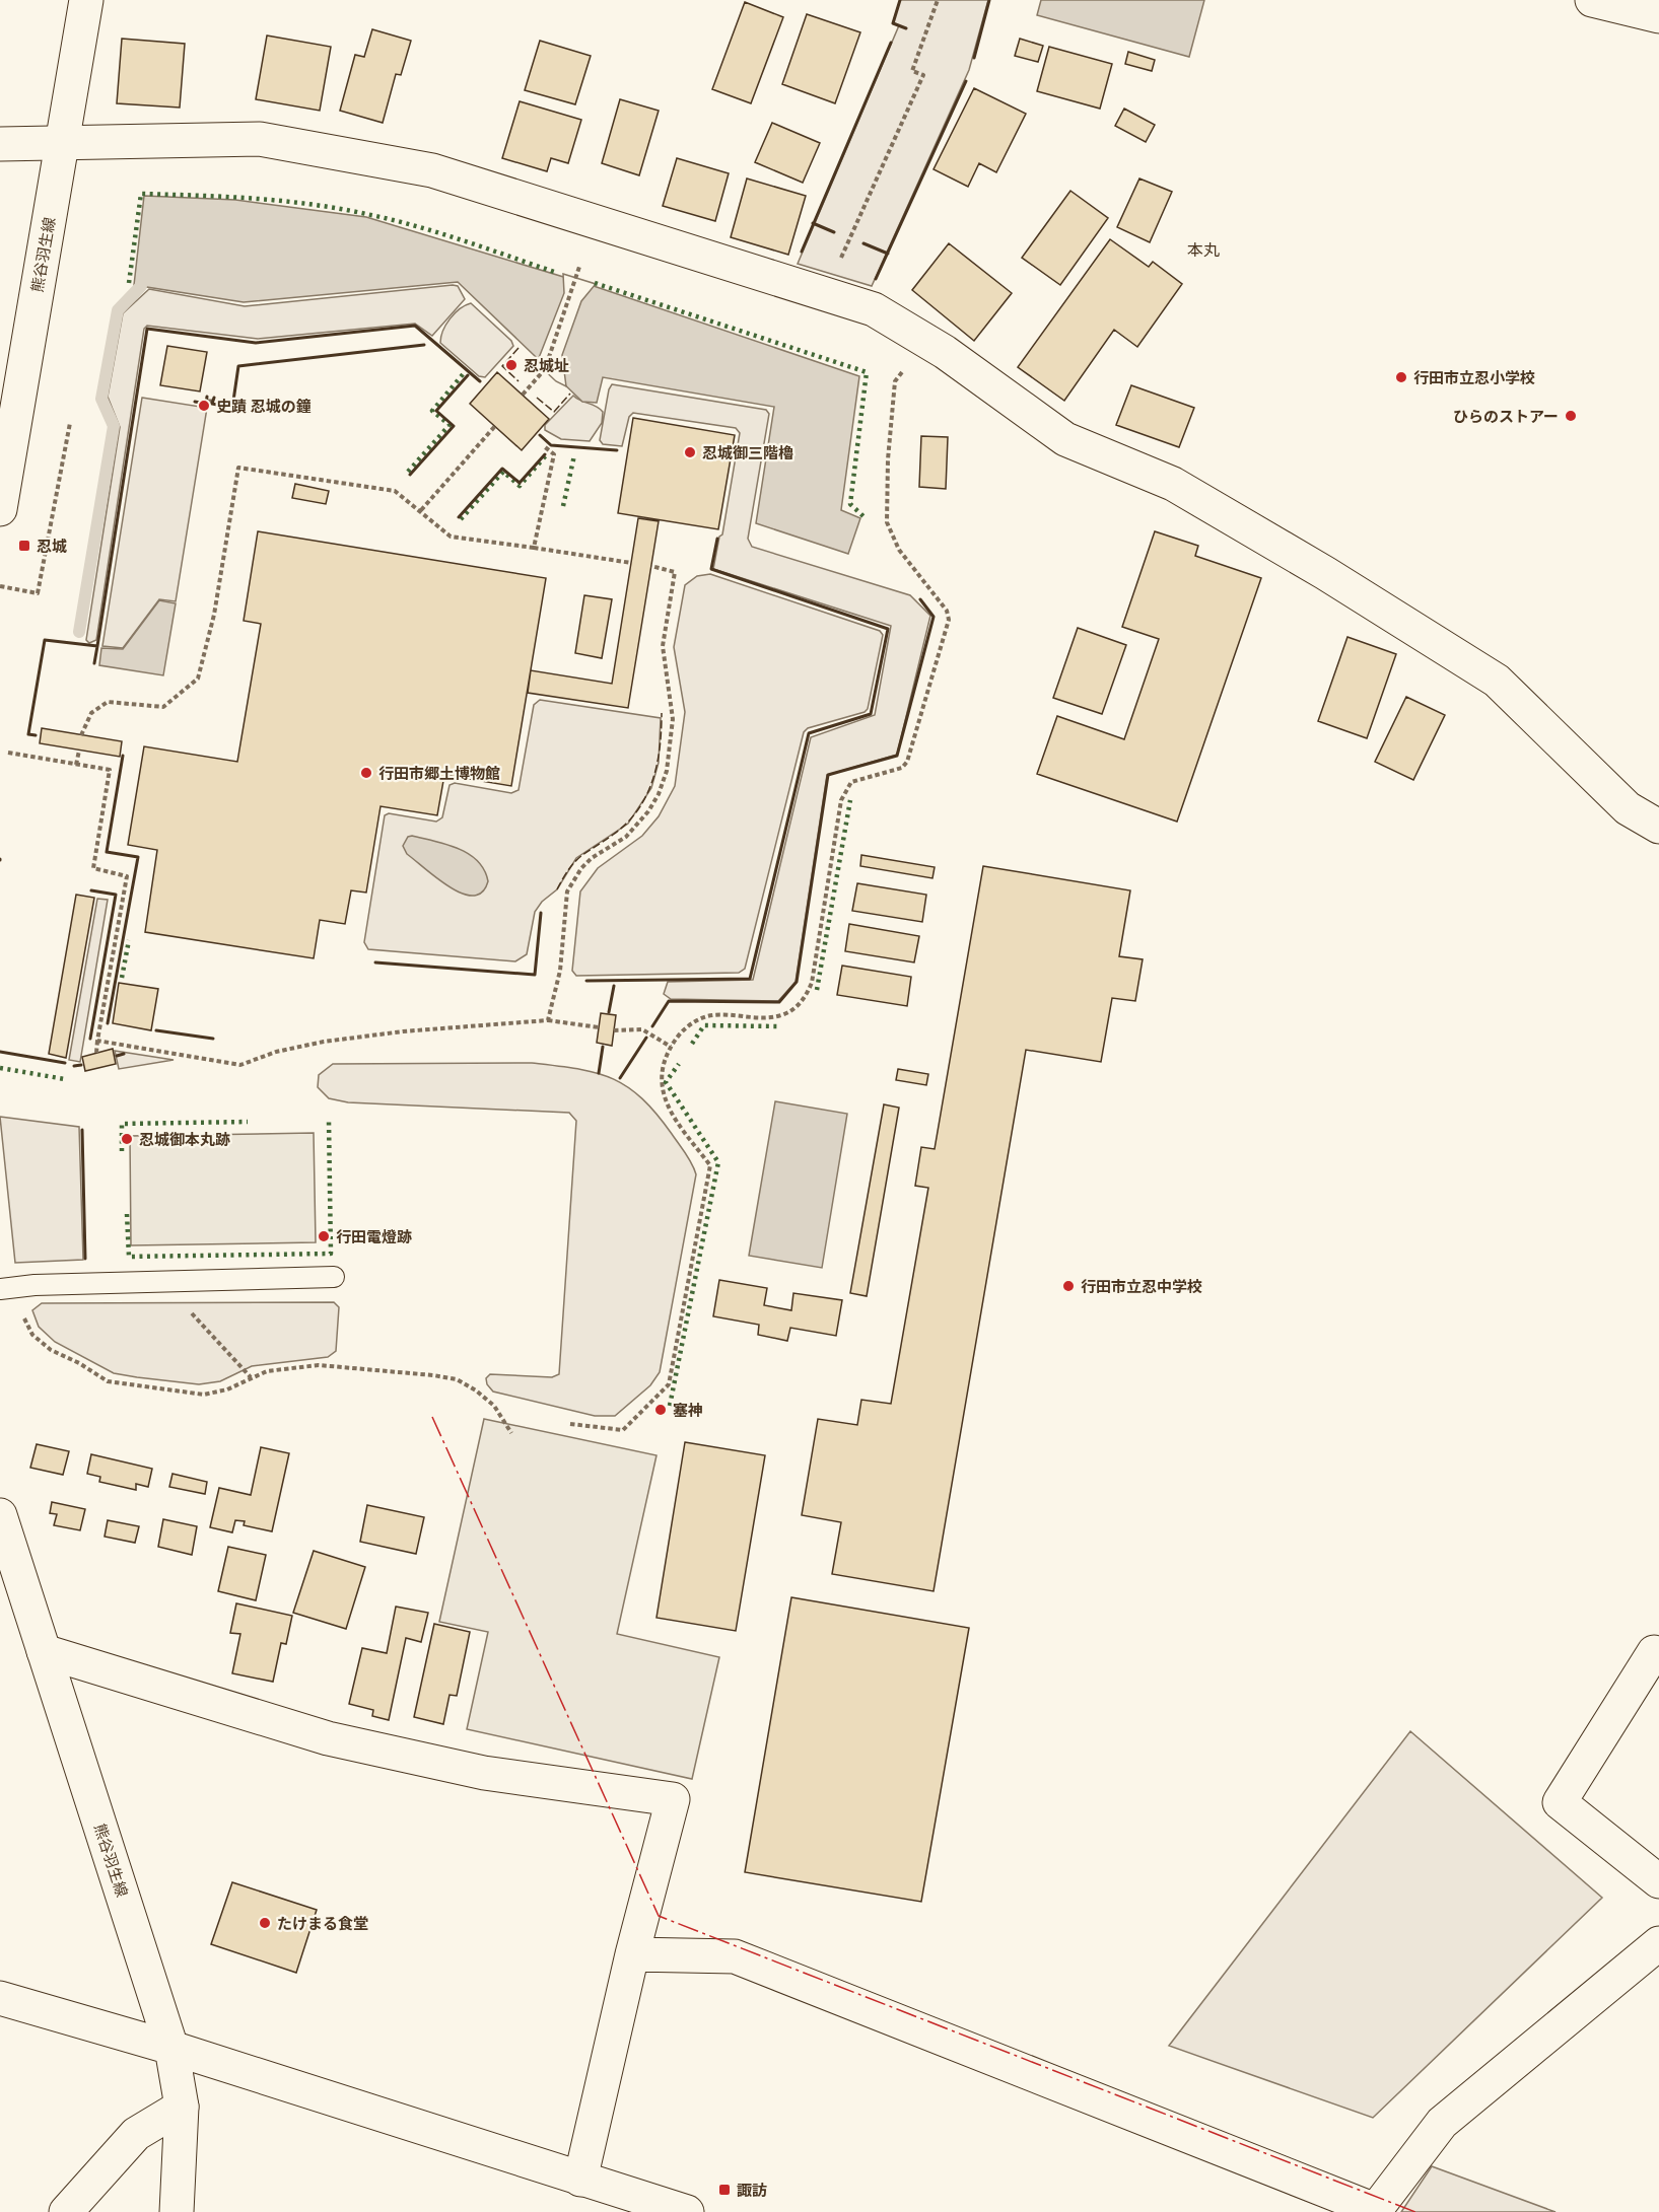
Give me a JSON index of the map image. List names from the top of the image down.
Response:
{
  "streets": {
    "street": ["熊谷羽生線"]
  },
  "districts": ["本丸"],
  "places": {
    "other": [
      "忍城址",
      "行田市立忍小学校",
      "史蹟 忍城の鐘",
      "ひらのストアー",
      "忍城御三階櫓",
      "行田市郷土博物館",
      "忍城御本丸跡",
      "行田電燈跡",
      "行田市立忍中学校",
      "塞神",
      "たけまる食堂"
    ],
    "transit": ["忍城", "諏訪"]
  }
}
